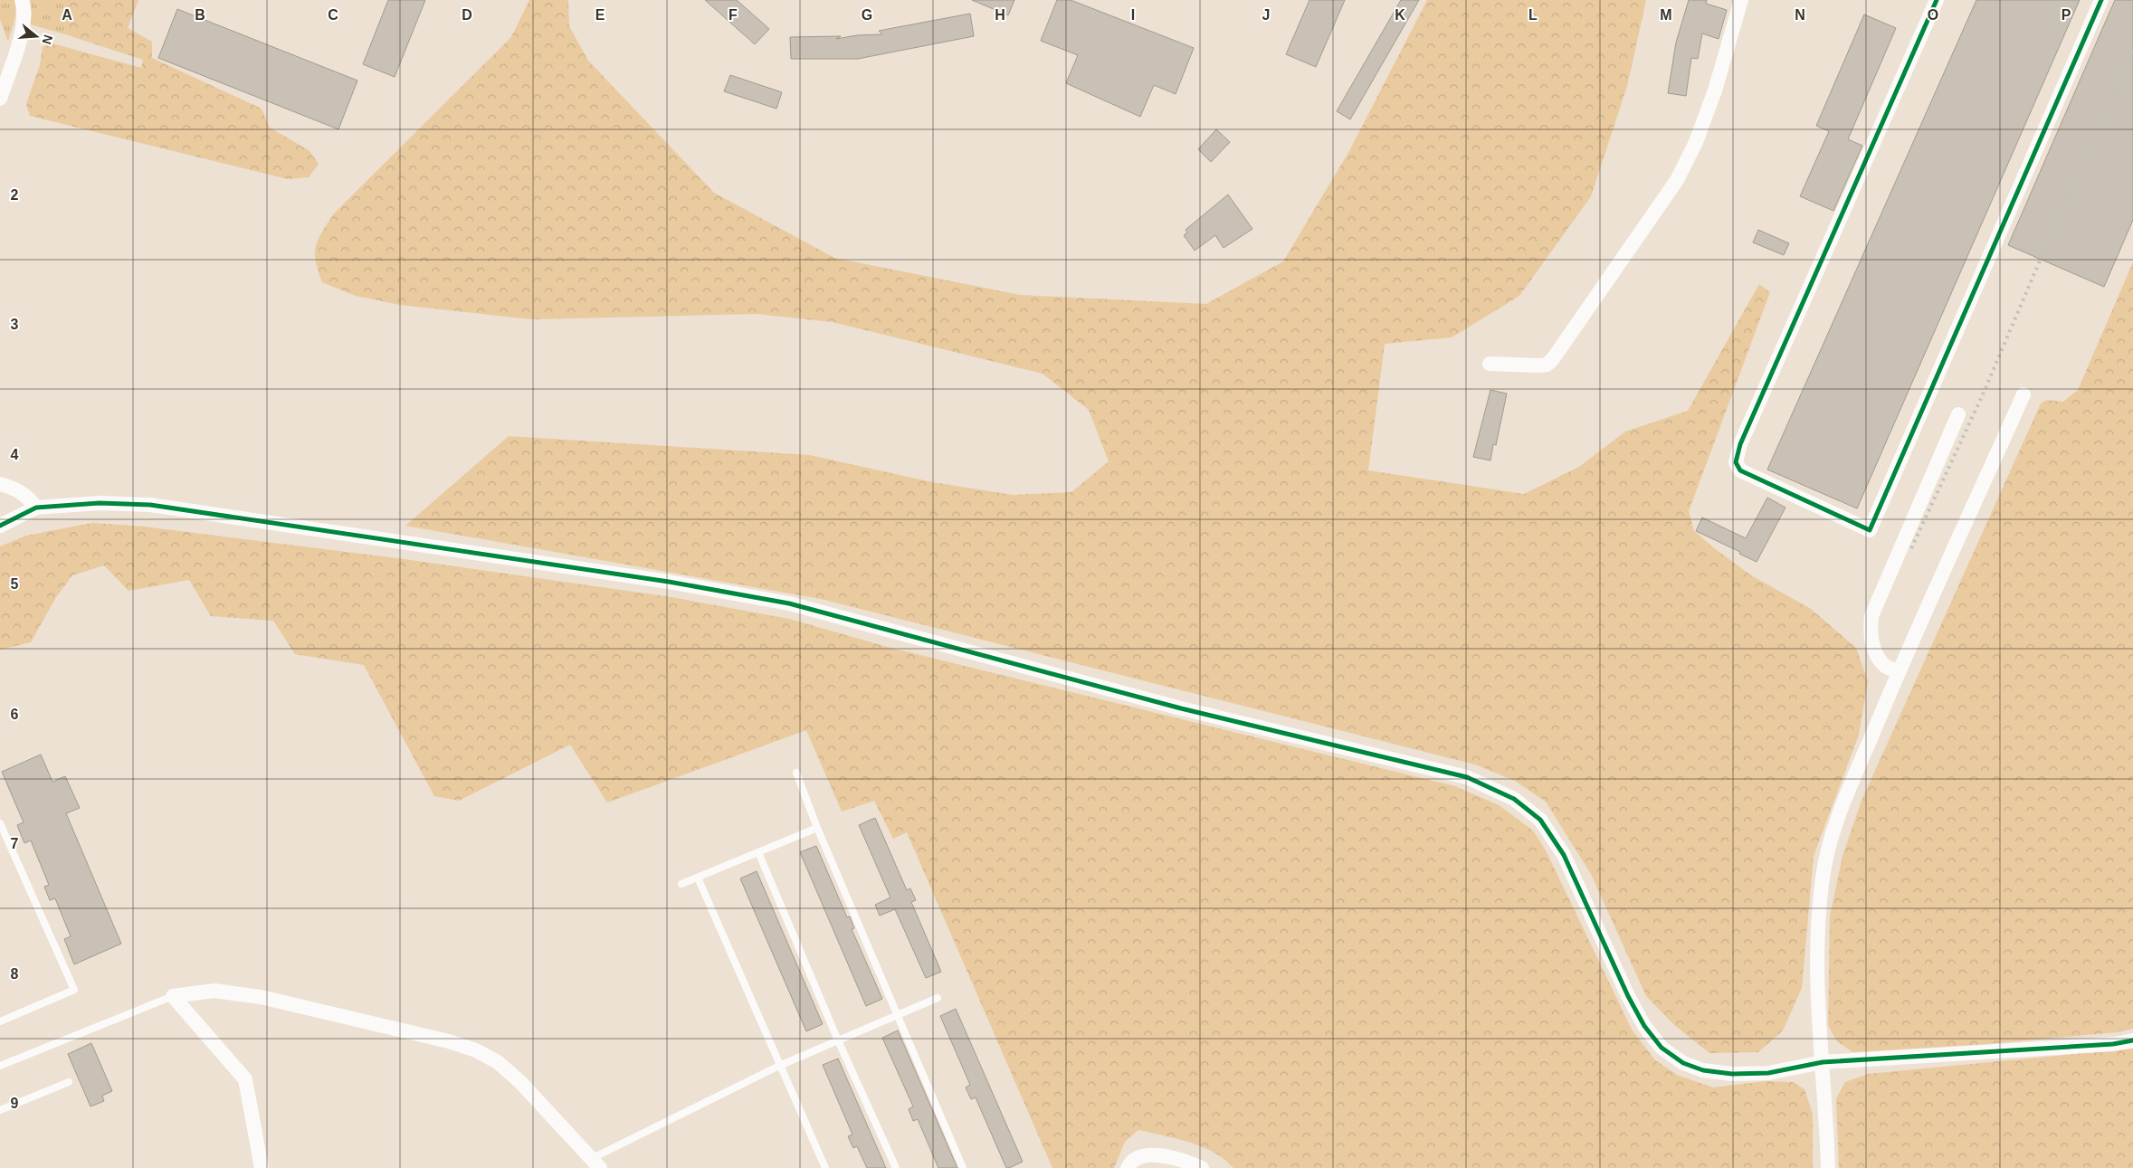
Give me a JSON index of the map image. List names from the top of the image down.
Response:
{
  "north": "right",
  "grid": {
    "columns": [
      "A",
      "B",
      "C",
      "D",
      "E",
      "F",
      "G",
      "H",
      "I",
      "J",
      "K",
      "L",
      "M",
      "N",
      "O",
      "P"
    ],
    "rows": [
      "2",
      "3",
      "4",
      "5",
      "6",
      "7",
      "8",
      "9"
    ]
  }
}
